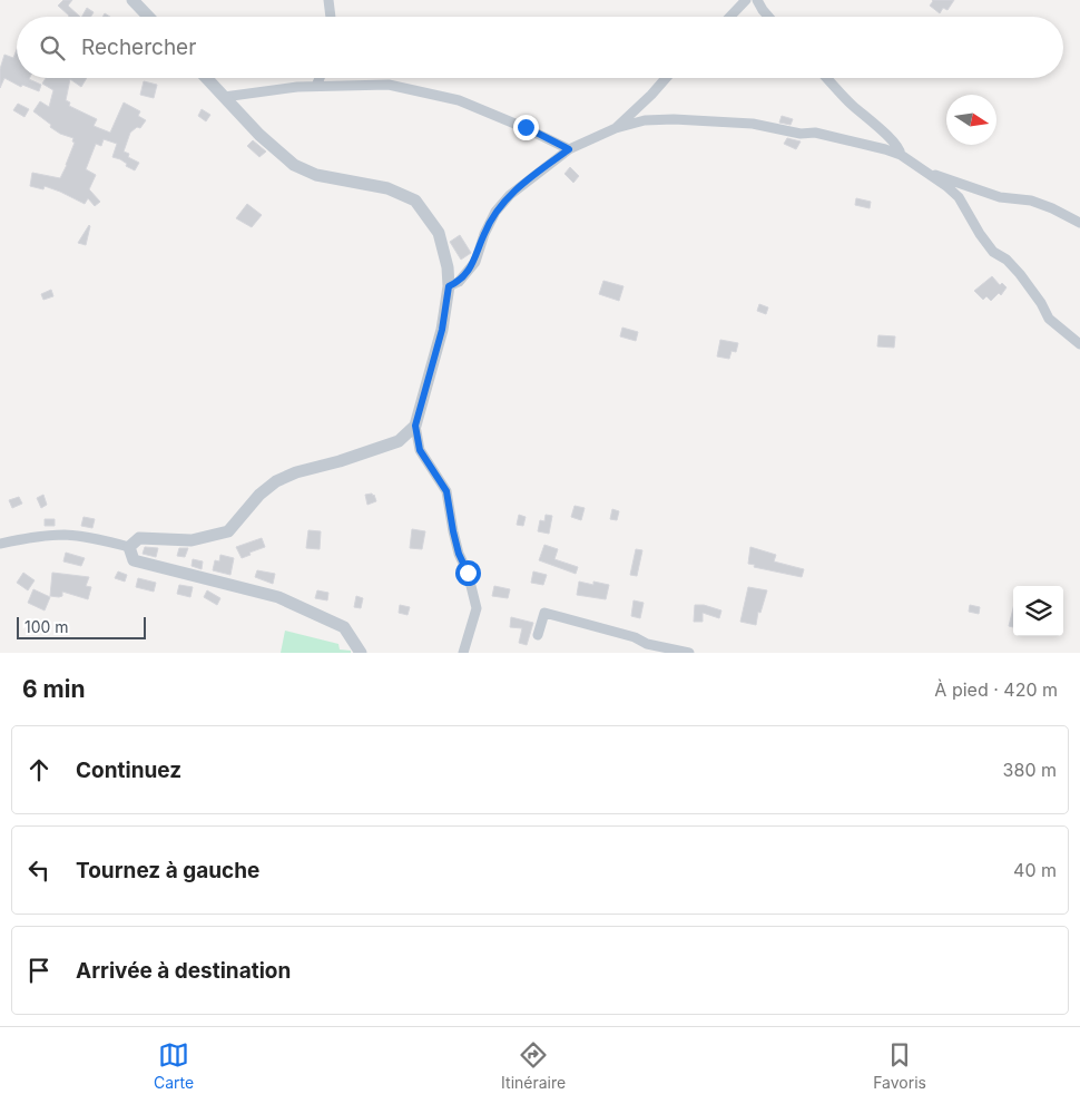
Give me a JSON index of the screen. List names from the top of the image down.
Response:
{
  "scale_bar": "100 m",
  "north": "right",
  "page": {
    "search": "Rechercher",
    "scale": "100 m",
    "heading": ["6 min", "À pied · 420 m"],
    "list": [
      ["Continuez", "380 m"],
      ["Tournez à gauche", "40 m"],
      "Arrivée à destination"
    ],
    "nav": ["Carte", "Itinéraire", "Favoris"]
  }
}
